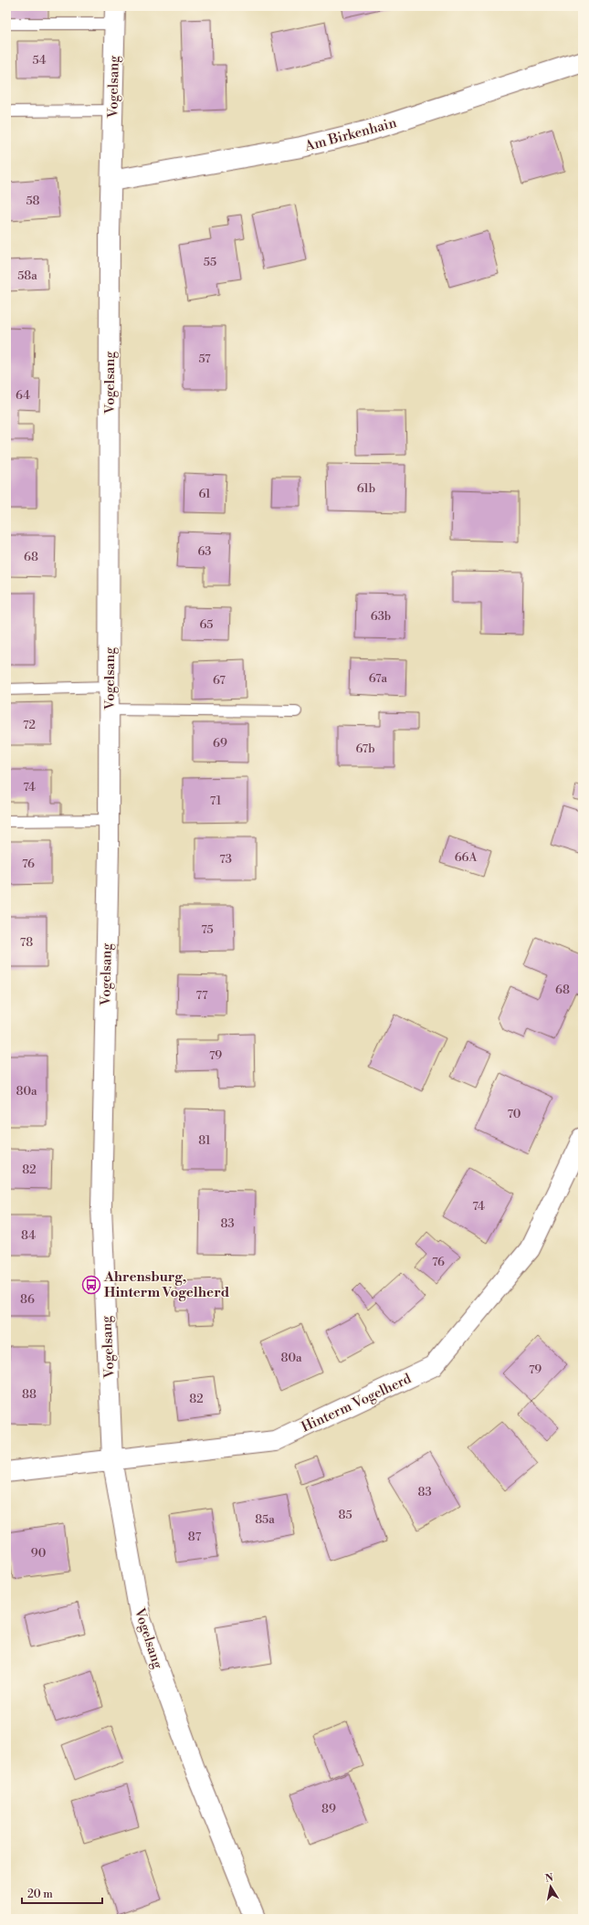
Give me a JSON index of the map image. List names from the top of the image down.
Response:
{
  "streets": {
    "street": ["Vogelsang", "Am Birkenhain", "Hinterm Vogelherd"]
  },
  "crossings": [
    ["Vogelsang", "Am Birkenhain"],
    ["Vogelsang", "Hinterm Vogelherd"]
  ],
  "places": {
    "bus stop": ["Ahrensburg, Hinterm Vogelherd"]
  },
  "house_numbers": [
    "54",
    "58",
    "55",
    "58a",
    "57",
    "64",
    "61b",
    "61",
    "63",
    "68",
    "63b",
    "65",
    "67a",
    "67",
    "72",
    "69",
    "67b",
    "74",
    "71",
    "66A",
    "73",
    "76",
    "75",
    "78",
    "68",
    "77",
    "79",
    "80a",
    "70",
    "81",
    "82",
    "74",
    "83",
    "84",
    "76",
    "86",
    "80a",
    "79",
    "88",
    "82",
    "83",
    "85",
    "85a",
    "87",
    "90",
    "89"
  ],
  "scale_bar": "20 m",
  "north": "top"
}
